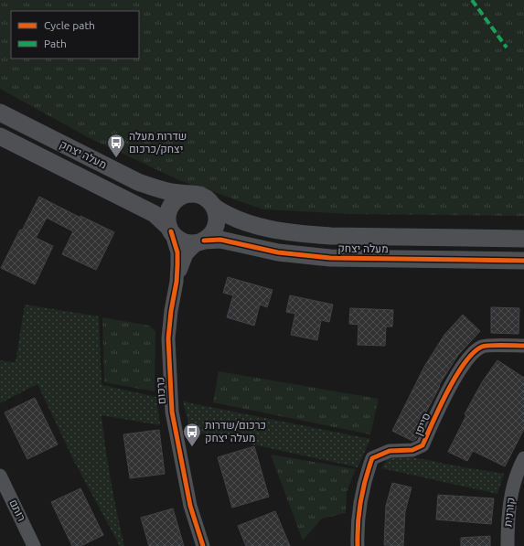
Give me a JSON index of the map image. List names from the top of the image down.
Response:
{
  "streets": {
    "street": [
      "מעלה יצחק",
      "כרכום",
      "סייפן",
      "רותם",
      "קורנית"
    ]
  },
  "crossings": [
    ["מעלה יצחק", "כרכום"]
  ],
  "places": {
    "bus stop": ["שדרות מעלה יצחק/כרכום", "כרכום/שדרות מעלה יצחק"]
  },
  "legend": ["Cycle path", "Path"]
}
